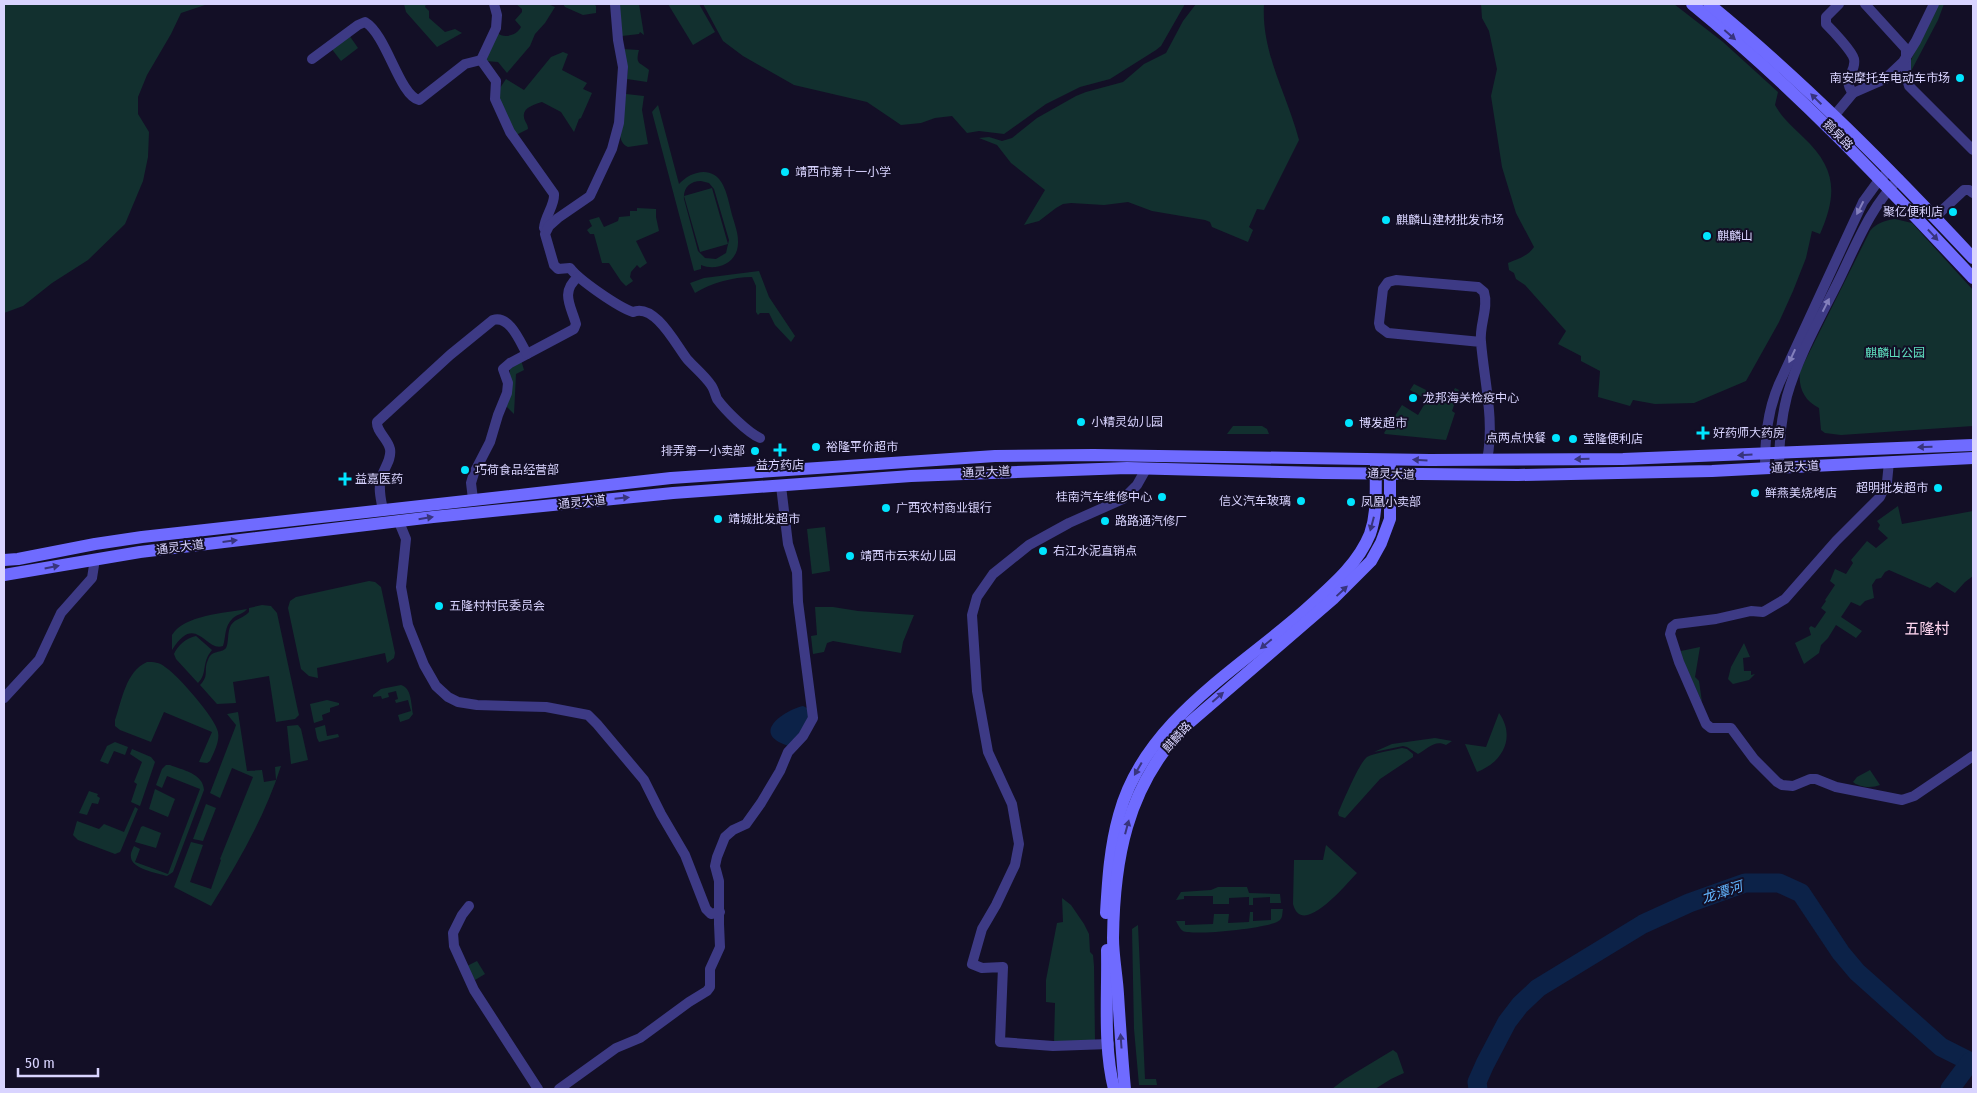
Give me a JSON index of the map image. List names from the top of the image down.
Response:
{
  "streets": {
    "main road": ["鹅泉路", "通灵大道", "麒麟路"]
  },
  "crossings": [
    ["通灵大道", "麒麟路"]
  ],
  "districts": ["五隆村"],
  "water": ["龙潭河"],
  "parks": ["麒麟山公园"],
  "places": {
    "other": [
      "南安摩托车电动车市场",
      "靖西市第十一小学",
      "聚亿便利店",
      "麒麟山建材批发市场",
      "麒麟山",
      "龙邦海关检疫中心",
      "小精灵幼儿园",
      "博发超市",
      "点两点快餐",
      "莹隆便利店",
      "裕隆平价超市",
      "排弄第一小卖部",
      "巧荷食品经营部",
      "超明批发超市",
      "鲜燕美烧烤店",
      "桂南汽车维修中心",
      "信义汽车玻璃",
      "凤凰小卖部",
      "广西农村商业银行",
      "靖城批发超市",
      "路路通汽修厂",
      "右江水泥直销点",
      "靖西市云来幼儿园",
      "五隆村村民委员会"
    ],
    "health": ["好药师大药房", "益方药店", "益嘉医药"]
  },
  "scale_bar": "50 m"
}
